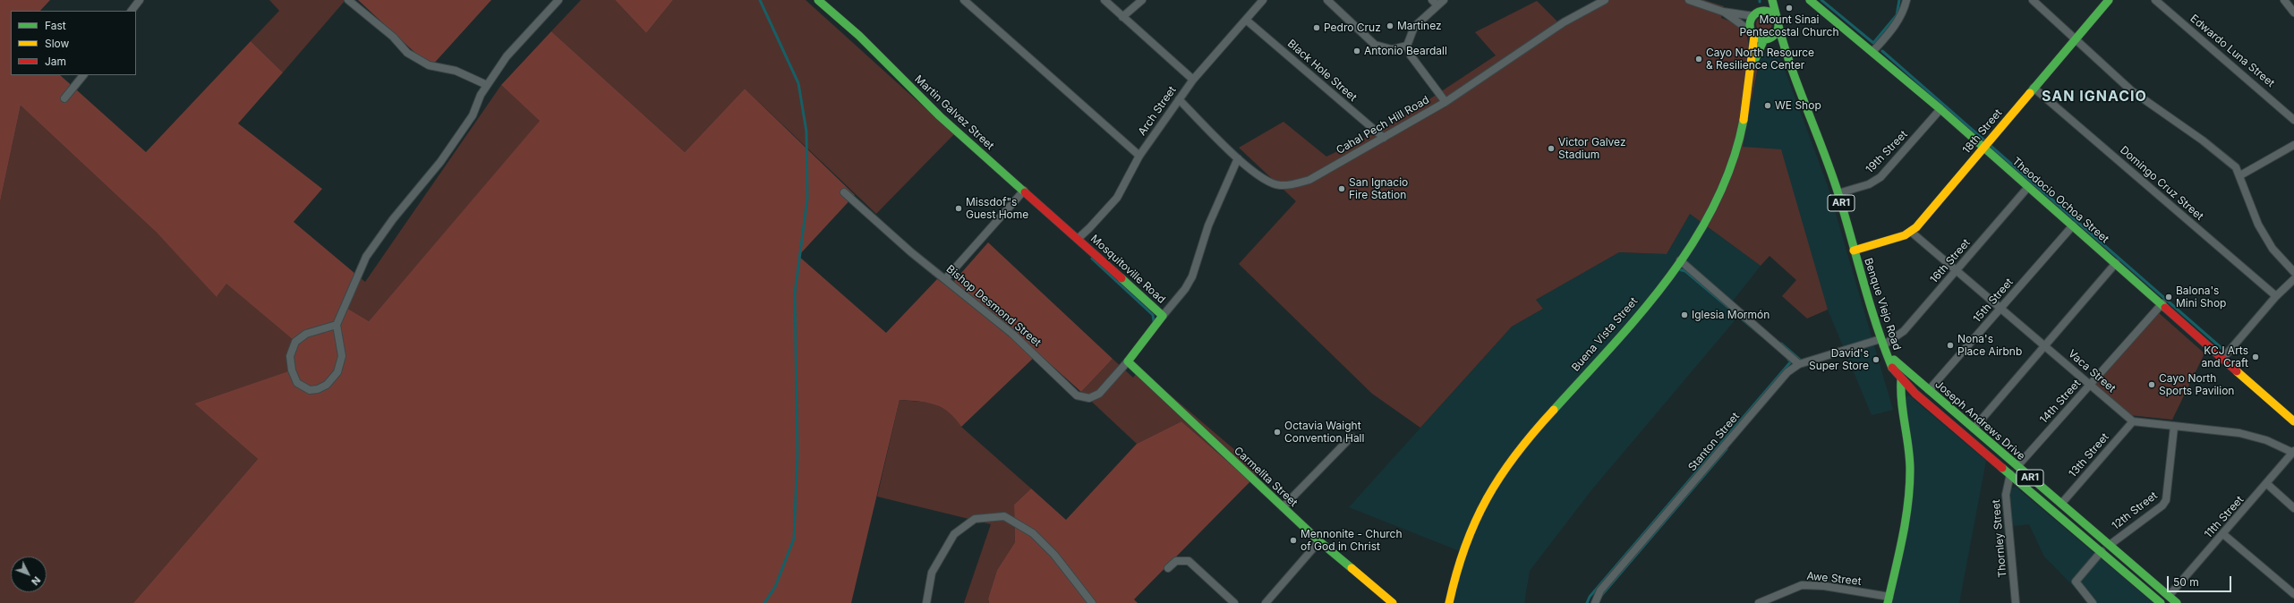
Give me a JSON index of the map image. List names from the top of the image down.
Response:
{
  "streets": {
    "main road": [
      "Martin Galvez Street",
      "18th Street",
      "Theodocio Ochoa Street",
      "AR1",
      "Mosquitoville Road",
      "Benque Viejo Road",
      "Buena Vista Street",
      "Joseph Andrews Drive",
      "Carmelita Street"
    ],
    "street": [
      "Edwardo Luna Street",
      "Black Hole Street",
      "Arch Street",
      "Cahal Pech Hill Road",
      "19th Street",
      "Domingo Cruz Street",
      "16th Street",
      "15th Street",
      "Bishop Desmond Street",
      "Vaca Street",
      "14th Street",
      "Stanton Street",
      "13th Street",
      "12th Street",
      "11th Street",
      "Thornley Street",
      "Awe Street"
    ]
  },
  "crossings": [
    ["Black Hole Street", "Arch Street"],
    ["Black Hole Street", "Cahal Pech Hill Road"],
    ["Arch Street", "Martin Galvez Street"],
    ["Arch Street", "Cahal Pech Hill Road"],
    ["Arch Street", "Mosquitoville Road"],
    ["Martin Galvez Street", "Mosquitoville Road"],
    ["18th Street", "Domingo Cruz Street"],
    ["18th Street", "Theodocio Ochoa Street"],
    ["18th Street", "Benque Viejo Road"],
    ["18th Street", "Vaca Street"],
    ["19th Street", "Theodocio Ochoa Street"],
    ["19th Street", "Benque Viejo Road"],
    ["Theodocio Ochoa Street", "16th Street"],
    ["Theodocio Ochoa Street", "15th Street"],
    ["Theodocio Ochoa Street", "14th Street"],
    ["AR1", "Benque Viejo Road"],
    ["AR1", "Buena Vista Street"],
    ["16th Street", "Benque Viejo Road"],
    ["16th Street", "Vaca Street"],
    ["16th Street", "Joseph Andrews Drive"],
    ["16th Street", "Stanton Street"],
    ["15th Street", "Vaca Street"],
    ["15th Street", "Joseph Andrews Drive"],
    ["Benque Viejo Road", "Buena Vista Street"],
    ["Benque Viejo Road", "Joseph Andrews Drive"],
    ["Benque Viejo Road", "Stanton Street"],
    ["Bishop Desmond Street", "Carmelita Street"],
    ["Vaca Street", "14th Street"],
    ["Vaca Street", "13th Street"],
    ["14th Street", "Joseph Andrews Drive"],
    ["Joseph Andrews Drive", "Stanton Street"],
    ["Joseph Andrews Drive", "13th Street"],
    ["Joseph Andrews Drive", "12th Street"],
    ["Joseph Andrews Drive", "11th Street"],
    ["Joseph Andrews Drive", "Thornley Street"]
  ],
  "districts": ["SAN IGNACIO"],
  "places": [
    "Mount Sinai Pentecostal Church",
    "Martinez",
    "Pedro Cruz",
    "Antonio Beardall",
    "Cayo North Resource & Resilience Center",
    "WE Shop",
    "Victor Galvez Stadium",
    "San Ignacio Fire Station",
    "Missdof\"s Guest Home",
    "Balona's Mini Shop",
    "Iglesia Mormón",
    "Nona's Place Airbnb",
    "KCJ Arts and Craft",
    "David's Super Store",
    "Cayo North Sports Pavilion",
    "Octavia Waight Convention Hall",
    "Mennonite - Church of God in Christ"
  ],
  "legend": ["Fast", "Slow", "Jam"],
  "scale_bar": "50 m",
  "north": "bottom right"
}
